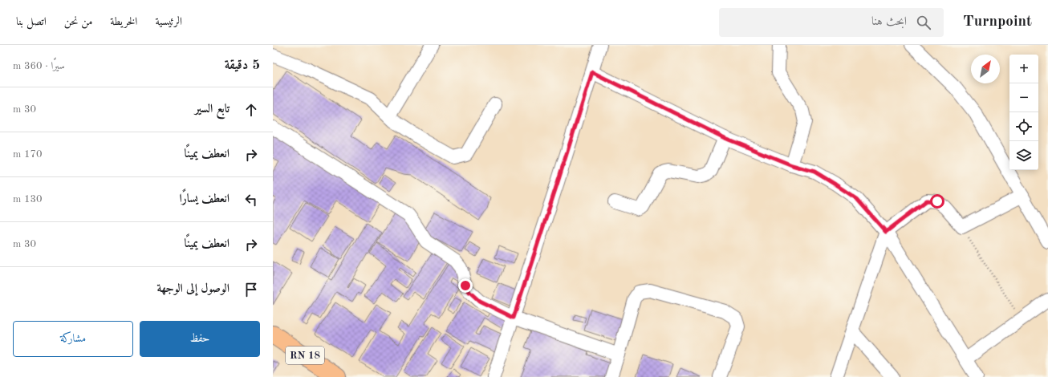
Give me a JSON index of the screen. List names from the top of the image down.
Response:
{
  "streets": {
    "main road": ["RN 18"]
  },
  "north": "top right",
  "page": {
    "header": "Turnpoint",
    "search": "ابحث هنا",
    "nav": [
      "الرئيسية",
      "الخريطة",
      "من نحن",
      "اتصل بنا"
    ],
    "heading": ["5 دقيقة", "سيرًا · 360 m"],
    "map_buttons": ["+", "−"],
    "list": [
      ["تابع السير", "30 m"],
      ["انعطف يمينًا", "170 m"],
      ["انعطف يسارًا", "130 m"],
      ["انعطف يمينًا", "30 m"],
      "الوصول إلى الوجهة"
    ],
    "buttons": ["حفظ", "مشاركة"]
  }
}
